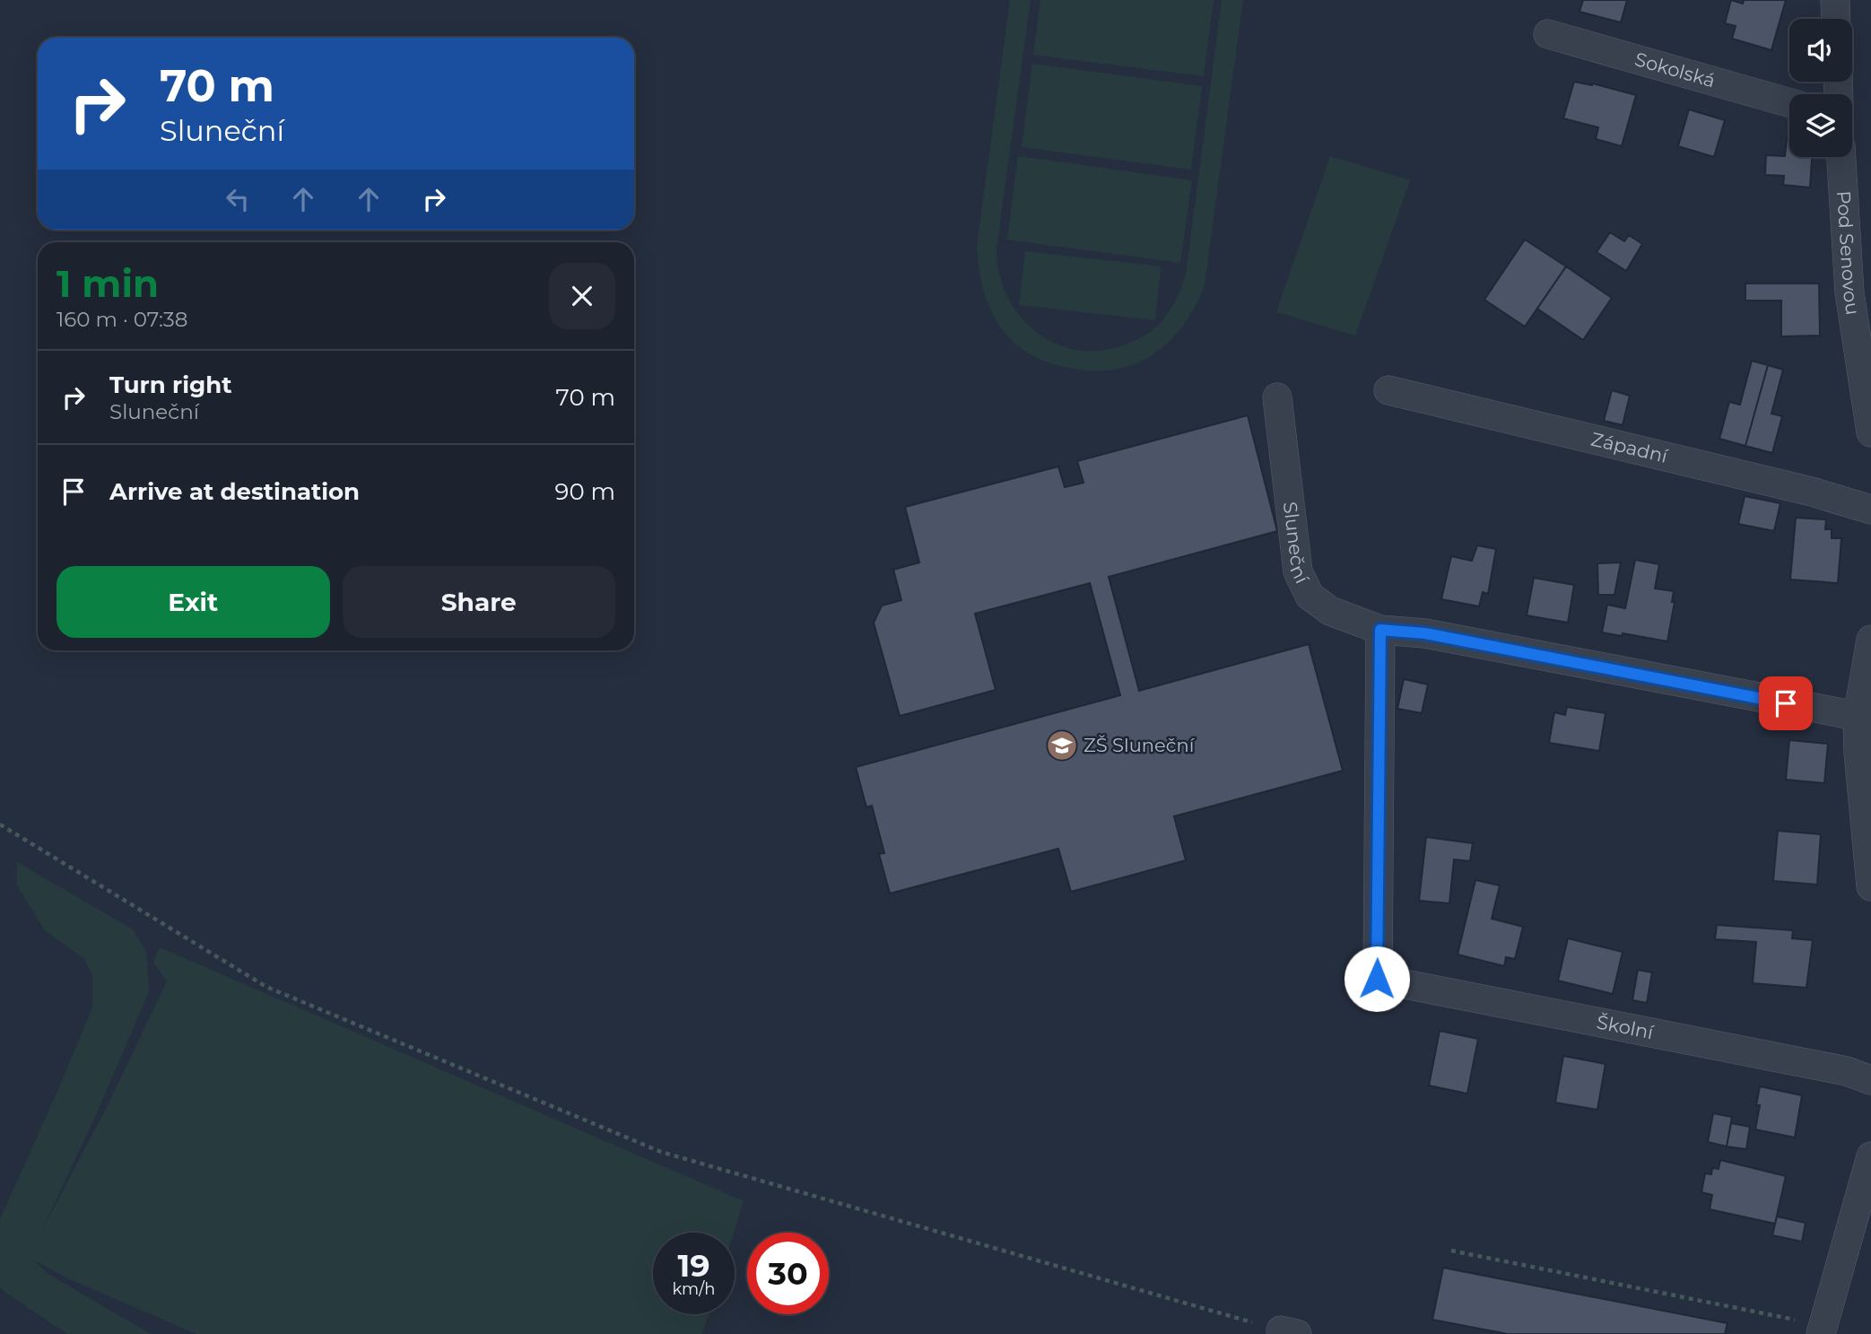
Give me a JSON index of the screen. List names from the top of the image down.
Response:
{
  "streets": {
    "street": [
      "Sokolská",
      "Pod Senovou",
      "Západní",
      "Sluneční",
      "Školní"
    ]
  },
  "crossings": [
    ["Sluneční", "Školní"]
  ],
  "places": {
    "school or university": ["ZŠ Sluneční"]
  },
  "page": {
    "turn": ["70 m", "Sluneční"],
    "heading": ["1 min", "160 m · 07:38"],
    "list": [
      {
        "name": "Turn right",
        "note": "Sluneční",
        "value": "70 m"
      },
      {
        "name": "Arrive at destination",
        "value": "90 m"
      }
    ],
    "buttons": ["Exit", "Share"],
    "speed": "19 km/h",
    "limit": "30"
  }
}
